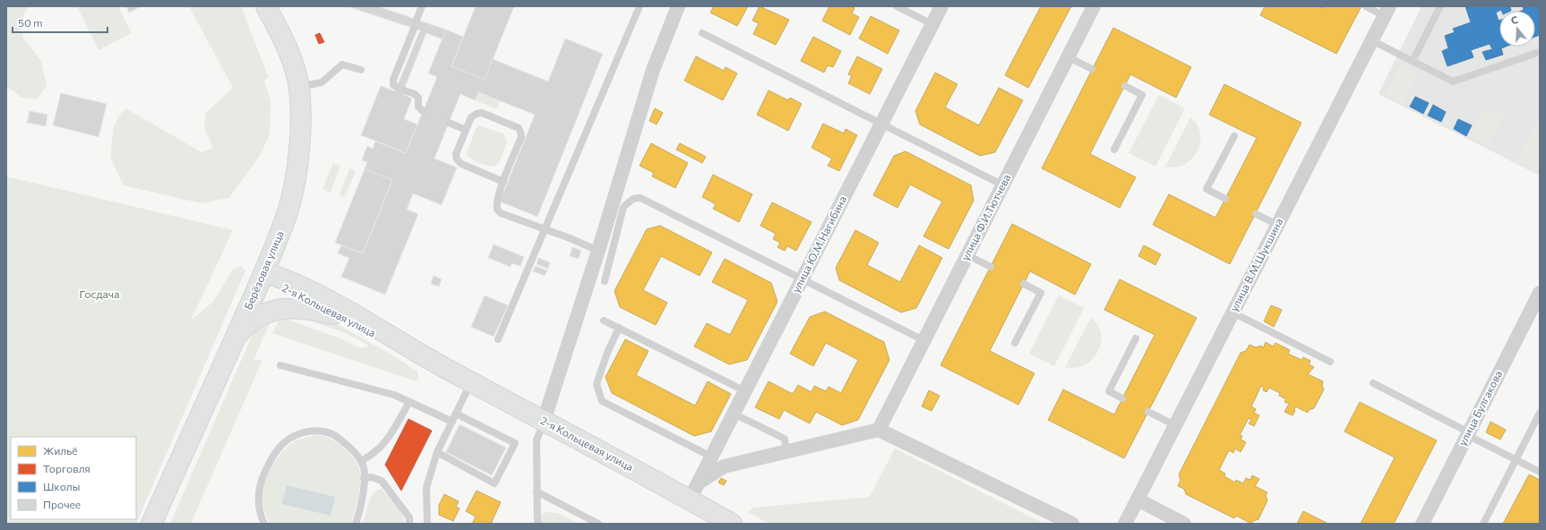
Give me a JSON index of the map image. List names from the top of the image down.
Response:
{
  "streets": {
    "main road": ["Берёзовая улица", "2-я Кольцевая улица"],
    "street": [
      "улица Ф.И.Тютчева",
      "улица Ю.М.Нагибина",
      "улица В.М.Шукшина",
      "улица Булгакова"
    ]
  },
  "crossings": [
    ["улица Ю.М.Нагибина", "2-я Кольцевая улица"],
    ["Берёзовая улица", "2-я Кольцевая улица"]
  ],
  "parks": ["Госдача"],
  "legend": [
    "Жильё",
    "Торговля",
    "Школы",
    "Прочее"
  ],
  "scale_bar": "50 m",
  "north": "top"
}
